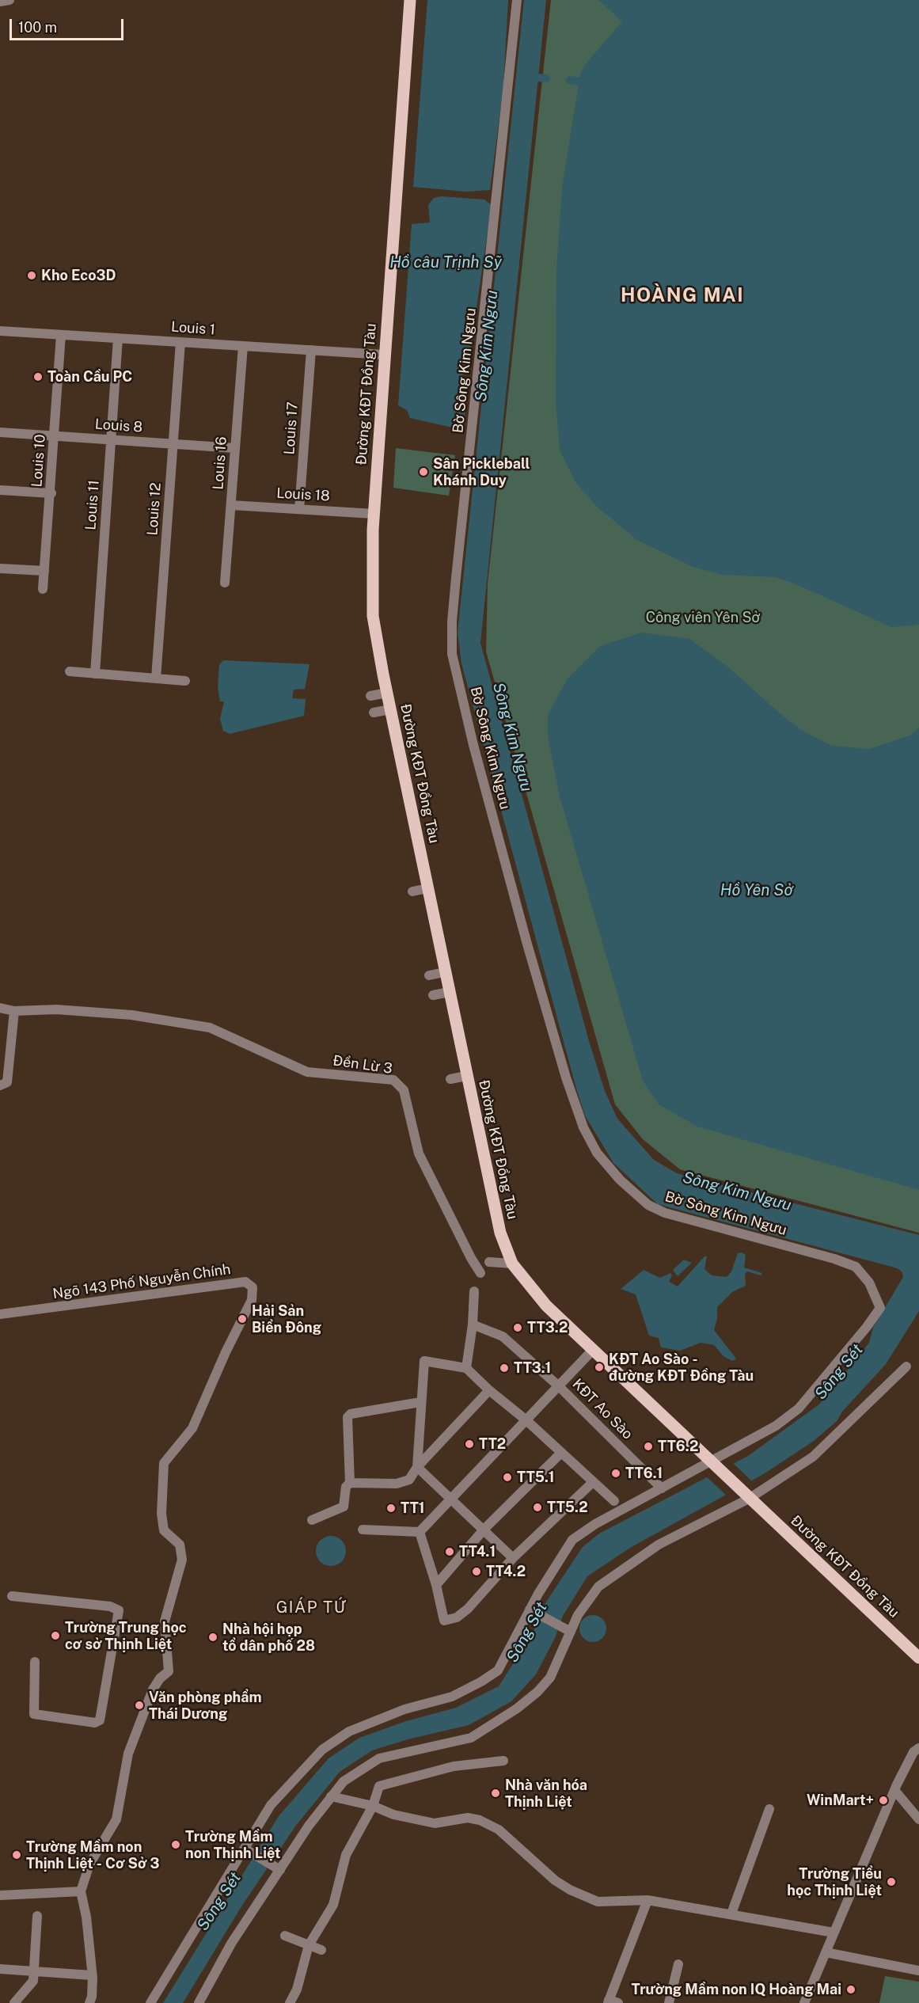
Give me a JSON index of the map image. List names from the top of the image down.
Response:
{
  "streets": {
    "main road": ["Đường KĐT Đồng Tàu"],
    "street": [
      "Louis 1",
      "Bờ Sông Kim Ngưu",
      "Louis 8",
      "Louis 17",
      "Louis 10",
      "Louis 16",
      "Louis 18",
      "Louis 11",
      "Louis 12",
      "Đền Lừ 3",
      "Ngõ 143 Phố Nguyễn Chính",
      "KĐT Ao Sào"
    ]
  },
  "crossings": [
    ["Louis 1", "Đường KĐT Đồng Tàu"],
    ["Louis 1", "Louis 17"],
    ["Louis 1", "Louis 10"],
    ["Louis 1", "Louis 16"],
    ["Louis 1", "Louis 11"],
    ["Louis 1", "Louis 12"],
    ["Bờ Sông Kim Ngưu", "Đường KĐT Đồng Tàu"],
    ["Đường KĐT Đồng Tàu", "Louis 18"],
    ["Louis 8", "Louis 10"],
    ["Louis 8", "Louis 16"],
    ["Louis 8", "Louis 11"],
    ["Louis 8", "Louis 12"],
    ["Louis 17", "Louis 18"],
    ["Louis 16", "Louis 18"]
  ],
  "districts": ["HOÀNG MAI", "GIÁP TỨ"],
  "water": [
    "Hồ câu Trịnh Sỹ",
    "Sông Kim Ngưu",
    "Hồ Yên Sở",
    "Sông Sét"
  ],
  "parks": ["Công viên Yên Sở"],
  "places": [
    "Kho Eco3D",
    "Toàn Cầu PC",
    "Sân Pickleball Khánh Duy",
    "Hải Sản Biển Đông",
    "TT3.2",
    "KĐT Ao Sào - đường KĐT Đồng Tàu",
    "TT3.1",
    "TT2",
    "TT6.2",
    "TT6.1",
    "TT5.1",
    "TT5.2",
    "TT1",
    "TT4.1",
    "TT4.2",
    "Trường Trung học cơ sở Thịnh Liệt",
    "Nhà hội họp tổ dân phố 28",
    "Văn phòng phẩm Thái Dương",
    "Nhà văn hóa Thịnh Liệt",
    "WinMart+",
    "Trường Mầm non Thịnh Liệt",
    "Trường Mầm non Thịnh Liệt - Cơ Sở 3",
    "Trường Tiểu học Thịnh Liệt",
    "Trường Mầm non IQ Hoàng Mai"
  ],
  "scale_bar": "100 m"
}
